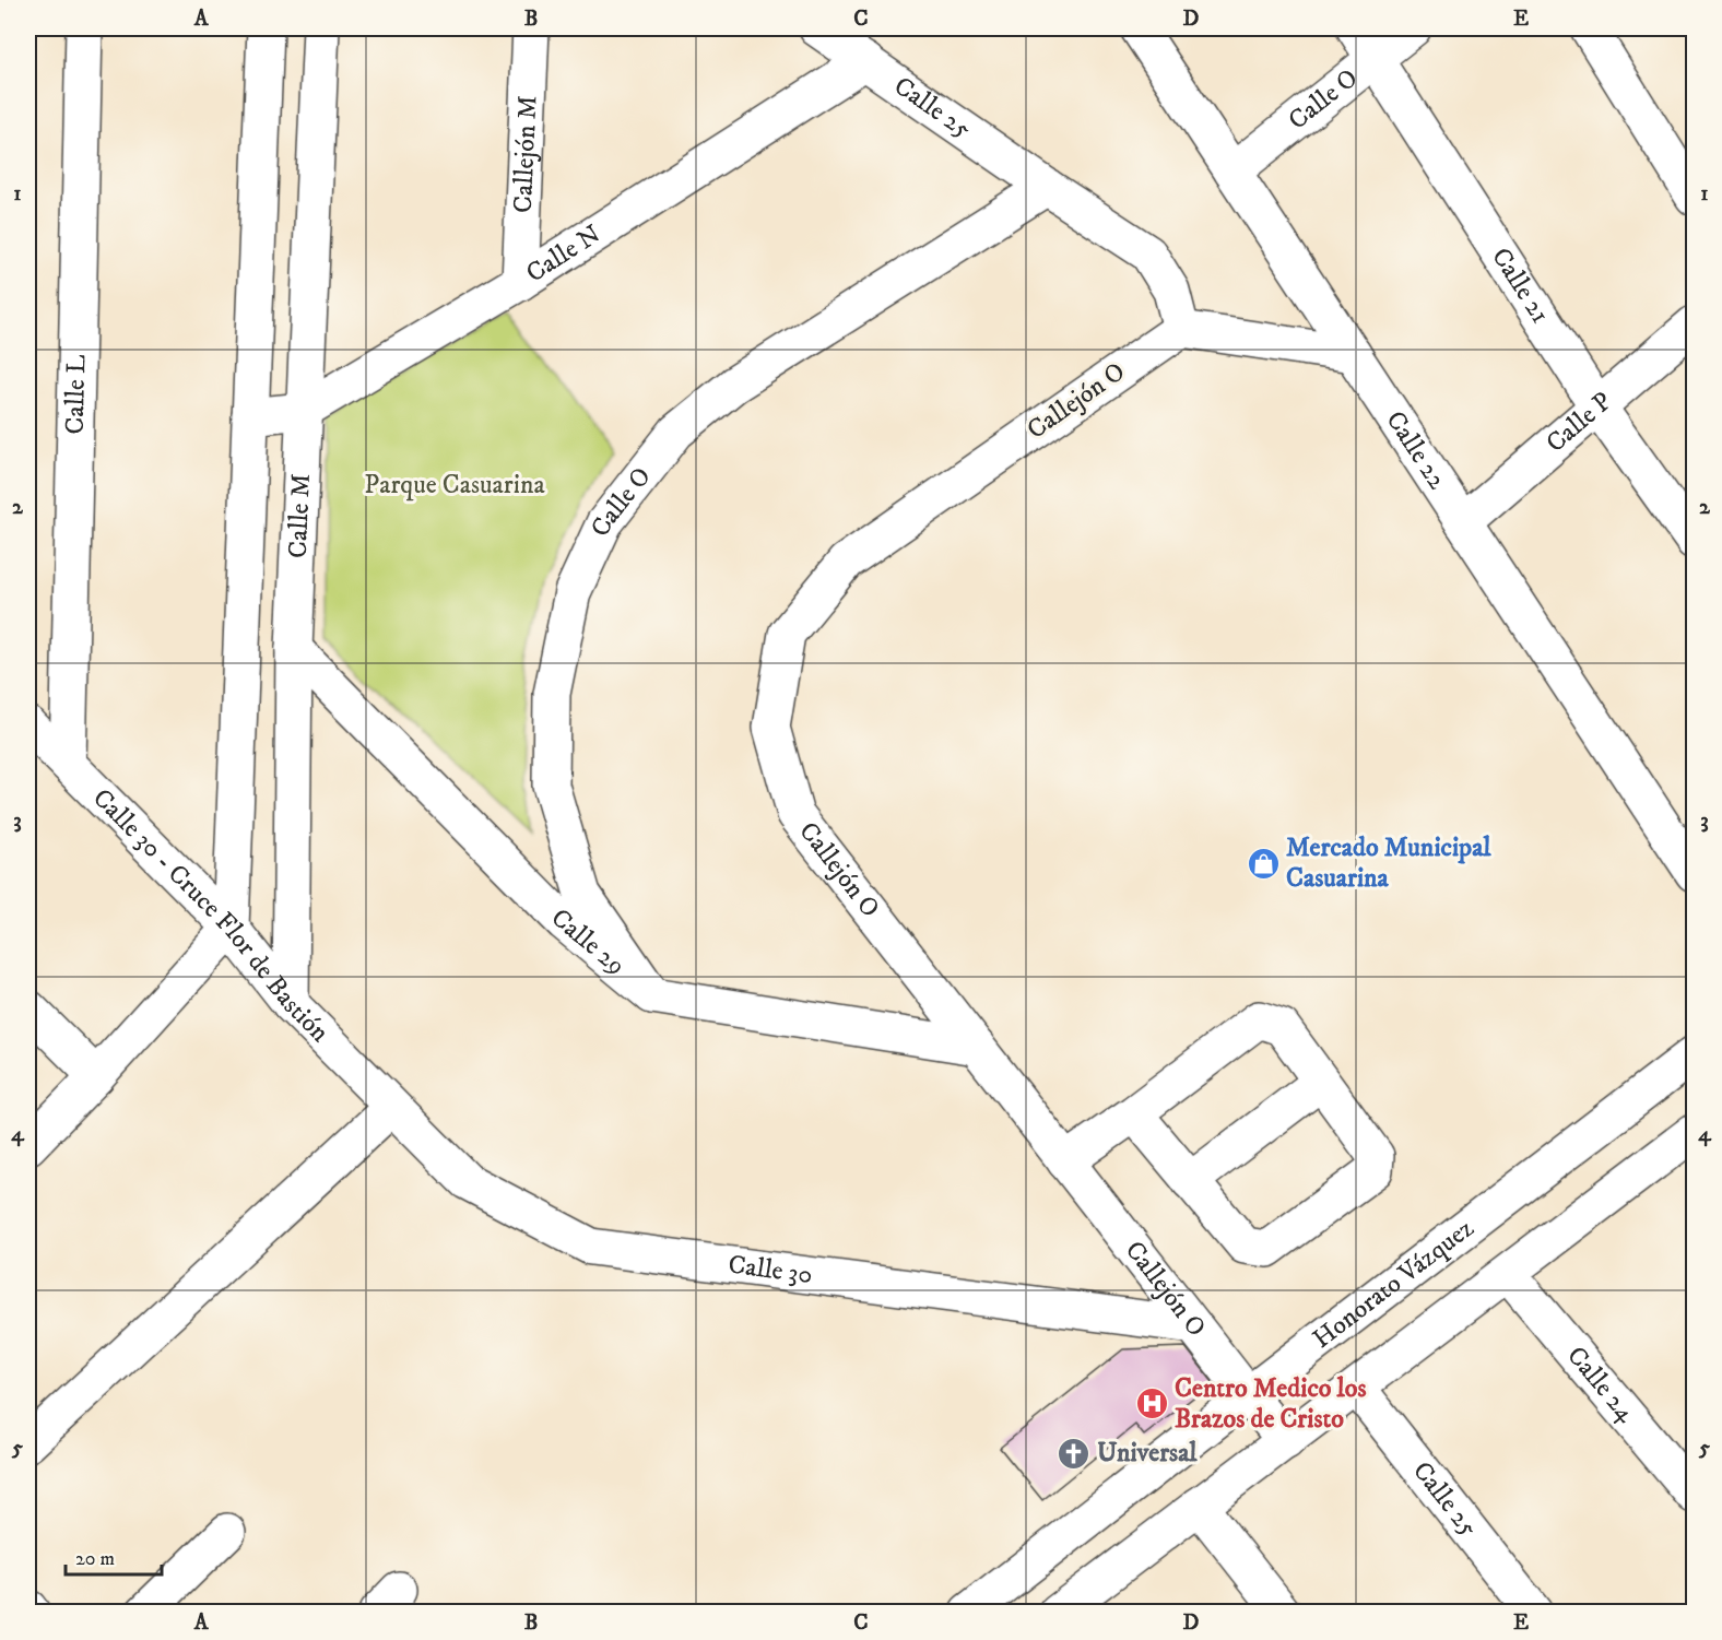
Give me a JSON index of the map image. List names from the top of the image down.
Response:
{
  "streets": {
    "street": [
      "Calle O",
      "Calle 25",
      "Callejón M",
      "Calle N",
      "Calle 21",
      "Calle L",
      "Callejón O",
      "Calle P",
      "Calle 22",
      "Calle M",
      "Calle 30 - Cruce Flor de Bastión",
      "Calle 29",
      "Calle 30",
      "Honorato Vázquez",
      "Calle 24"
    ]
  },
  "crossings": [
    ["Calle O", "Calle 25"],
    ["Calle O", "Calle 21"],
    ["Calle O", "Calle 22"],
    ["Calle O", "Calle 29"],
    ["Calle 25", "Calle N"],
    ["Callejón M", "Calle N"],
    ["Calle N", "Calle M"],
    ["Calle 21", "Calle P"],
    ["Calle L", "Calle 30 - Cruce Flor de Bastión"],
    ["Callejón O", "Calle 30"],
    ["Callejón O", "Honorato Vázquez"],
    ["Calle P", "Calle 22"],
    ["Calle M", "Calle 30 - Cruce Flor de Bastión"],
    ["Calle M", "Calle 29"],
    ["Calle 30 - Cruce Flor de Bastión", "Calle 30"]
  ],
  "parks": ["Parque Casuarina"],
  "places": {
    "shop": ["Mercado Municipal Casuarina"],
    "hospital": ["Centro Medico los Brazos de Cristo"],
    "church": ["Universal"]
  },
  "scale_bar": "20 m",
  "grid": {
    "columns": [
      "A",
      "B",
      "C",
      "D",
      "E"
    ],
    "rows": [
      "1",
      "2",
      "3",
      "4",
      "5"
    ]
  }
}
